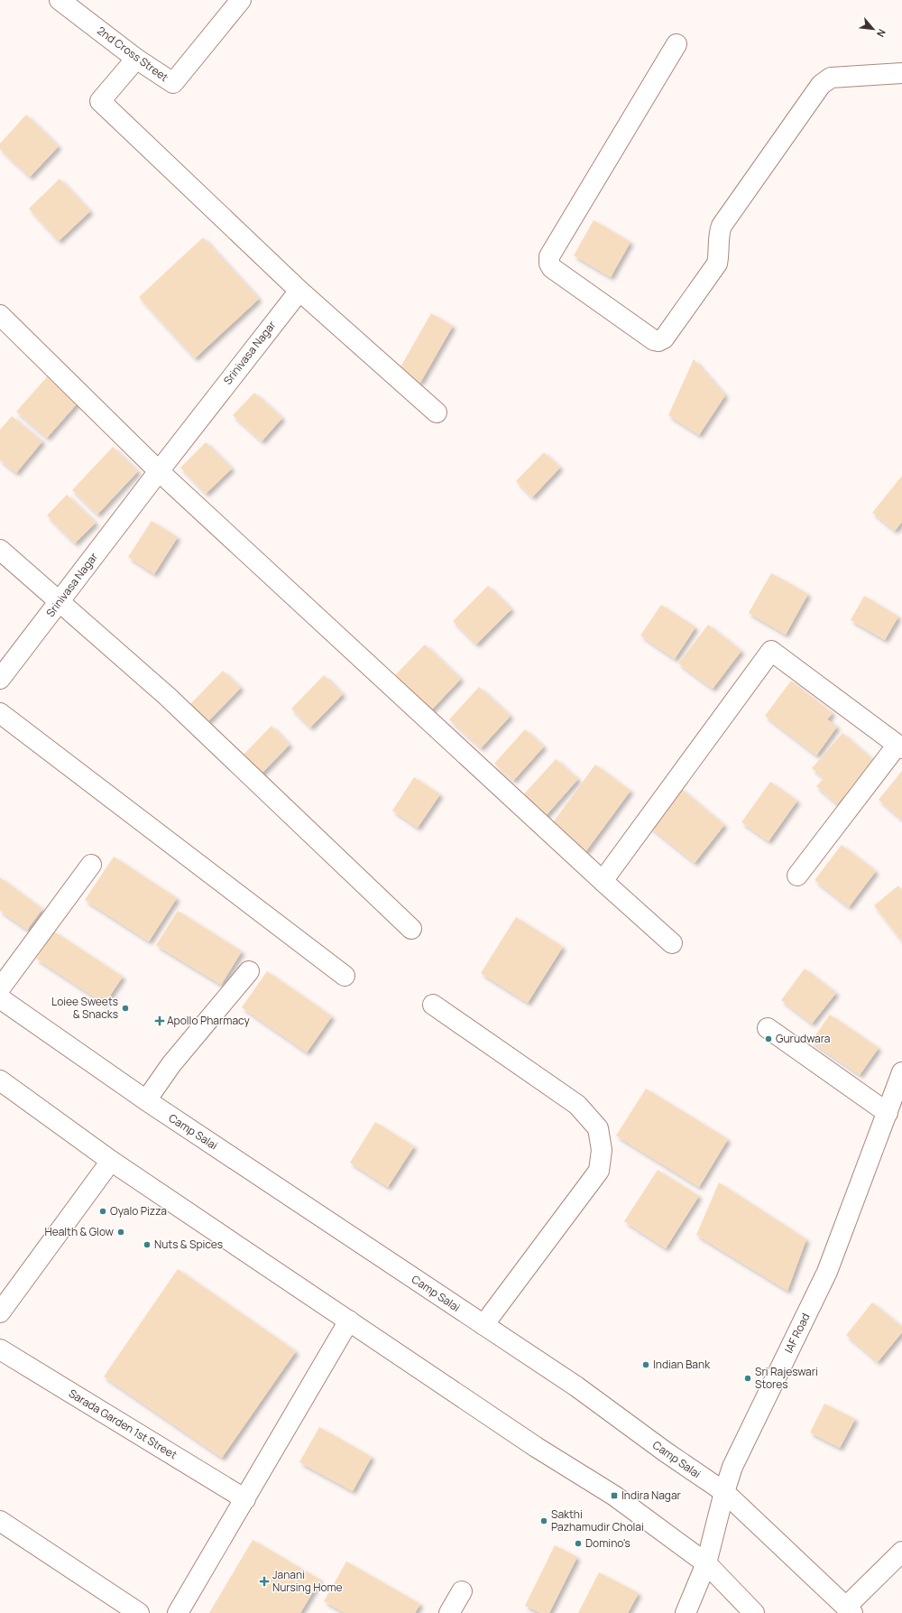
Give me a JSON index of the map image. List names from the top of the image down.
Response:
{
  "streets": {
    "street": [
      "2nd Cross Street",
      "Srinivasa Nagar",
      "Camp Salai",
      "IAF Road",
      "Sarada Garden 1st Street"
    ]
  },
  "crossings": [
    ["Camp Salai", "IAF Road"]
  ],
  "places": {
    "other": [
      "Loiee Sweets & Snacks",
      "Gurudwara",
      "Oyalo Pizza",
      "Health & Glow",
      "Nuts & Spices",
      "Indian Bank",
      "Sri Rajeswari Stores",
      "Sakthi Pazhamudir Cholai",
      "Domino's"
    ],
    "health": ["Apollo Pharmacy", "Janani Nursing Home"],
    "transit": ["Indira Nagar"]
  },
  "north": "bottom right"
}
